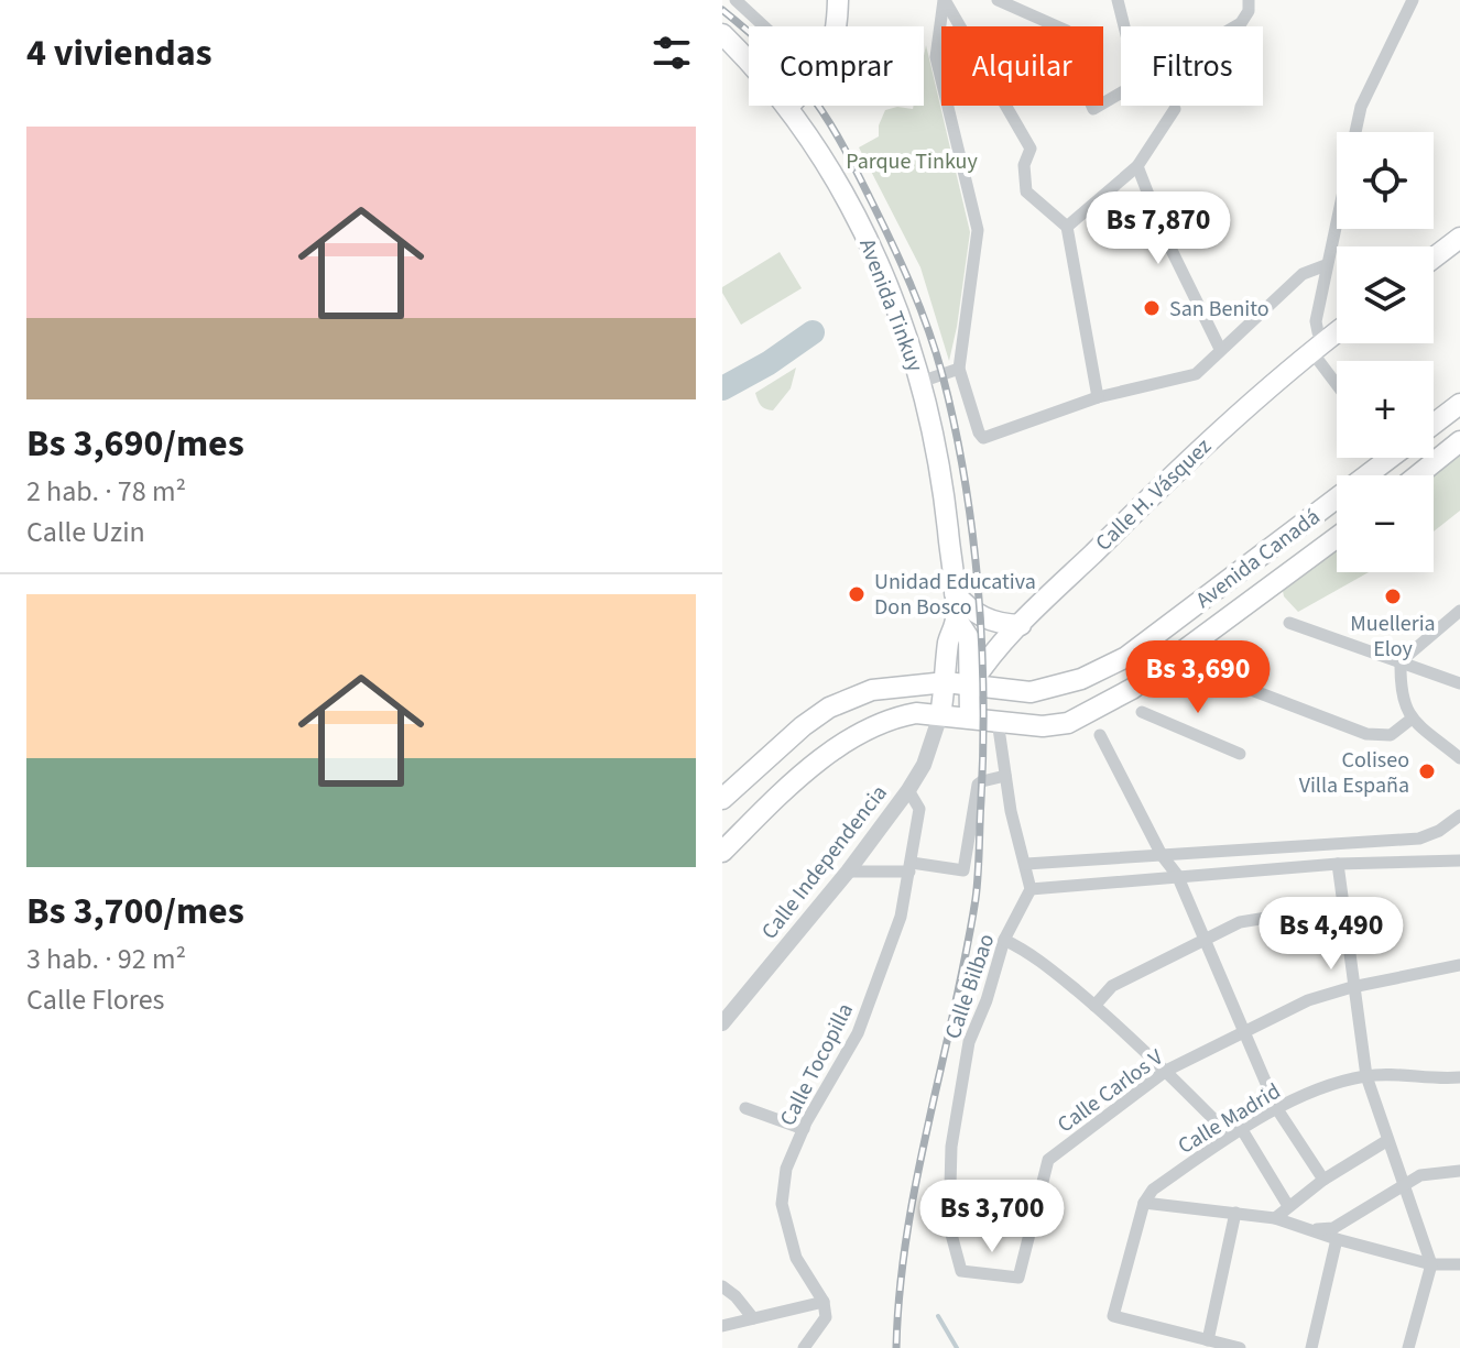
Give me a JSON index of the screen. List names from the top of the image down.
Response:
{
  "streets": {
    "main road": ["Avenida Tinkuy", "Calle H. Vásquez", "Avenida Canadá"],
    "street": [
      "Calle Independencia",
      "Calle Bilbao",
      "Calle Tocopilla",
      "Calle Carlos V",
      "Calle Madrid"
    ]
  },
  "crossings": [
    ["Avenida Tinkuy", "Calle H. Vásquez"],
    ["Avenida Tinkuy", "Avenida Canadá"],
    ["Avenida Tinkuy", "Calle Independencia"],
    ["Calle H. Vásquez", "Avenida Canadá"],
    ["Avenida Canadá", "Calle Independencia"],
    ["Calle Independencia", "Calle Tocopilla"],
    ["Calle Bilbao", "Calle Carlos V"]
  ],
  "parks": ["Parque Tinkuy"],
  "places": [
    "San Benito",
    "Unidad Educativa Don Bosco",
    "Muelleria Eloy",
    "Coliseo Villa España"
  ],
  "page": {
    "heading": "4 viviendas",
    "chip": ["Comprar", "Alquilar", "Filtros"],
    "list": [
      {
        "name": "Bs 3,690/mes",
        "note": "2 hab. · 78 m² · Calle Uzin"
      },
      {
        "name": "Bs 3,700/mes",
        "note": "3 hab. · 92 m² · Calle Flores"
      }
    ],
    "map_buttons": ["+", "−"],
    "price": [
      "Bs 7,870",
      "Bs 3,690",
      "Bs 4,490",
      "Bs 3,700"
    ]
  }
}
